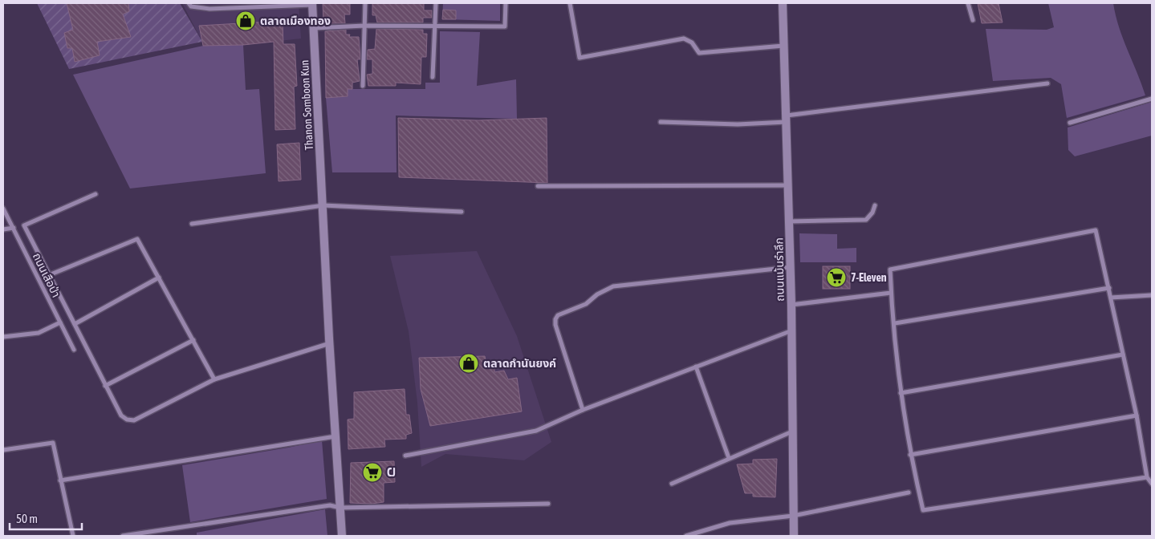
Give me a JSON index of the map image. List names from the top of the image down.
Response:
{
  "streets": {
    "street": ["Thanon Somboon Kun", "ถนนแม้นรำลึก", "ถนนเสือป่า"]
  },
  "places": {
    "shop": ["ตลาดเมืองทอง", "ตลาดกำนันยงค์"],
    "supermarket": ["7-Eleven", "CJ"]
  },
  "scale_bar": "50 m"
}
